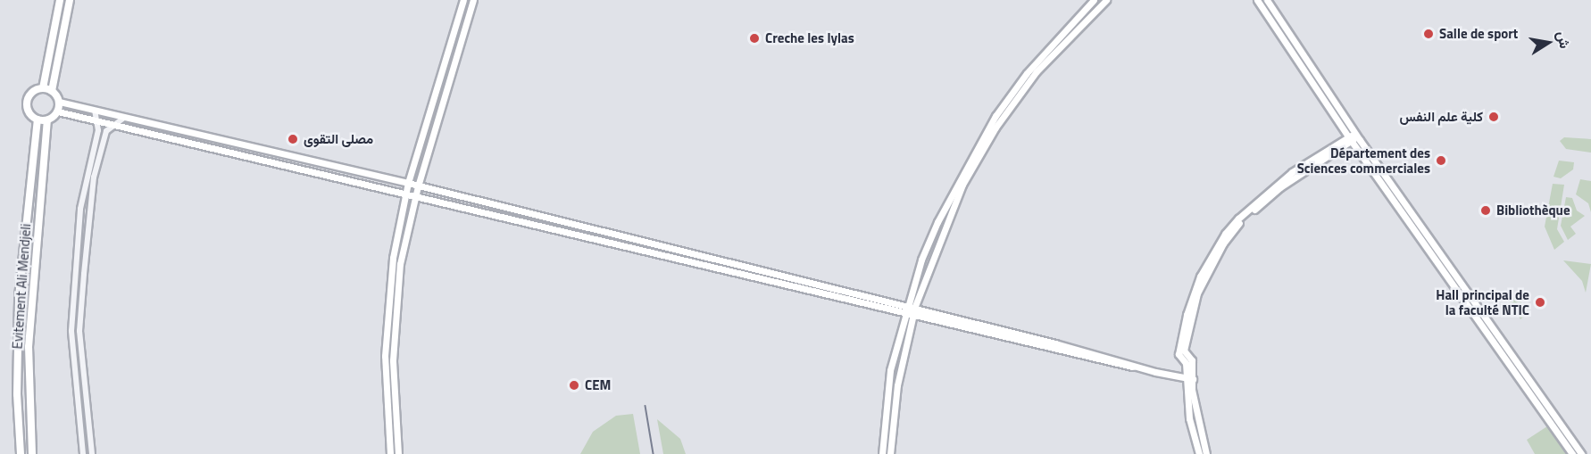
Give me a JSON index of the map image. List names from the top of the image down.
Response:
{
  "streets": {
    "highway": ["Evitement Ali Mendjeli"]
  },
  "places": [
    "Salle de sport",
    "Creche les lylas",
    "كلية علم النفس",
    "مصلى التقوى",
    "Département des Sciences commerciales",
    "Bibliothèque",
    "Hall principal de la faculté NTIC",
    "CEM"
  ],
  "north": "right"
}
